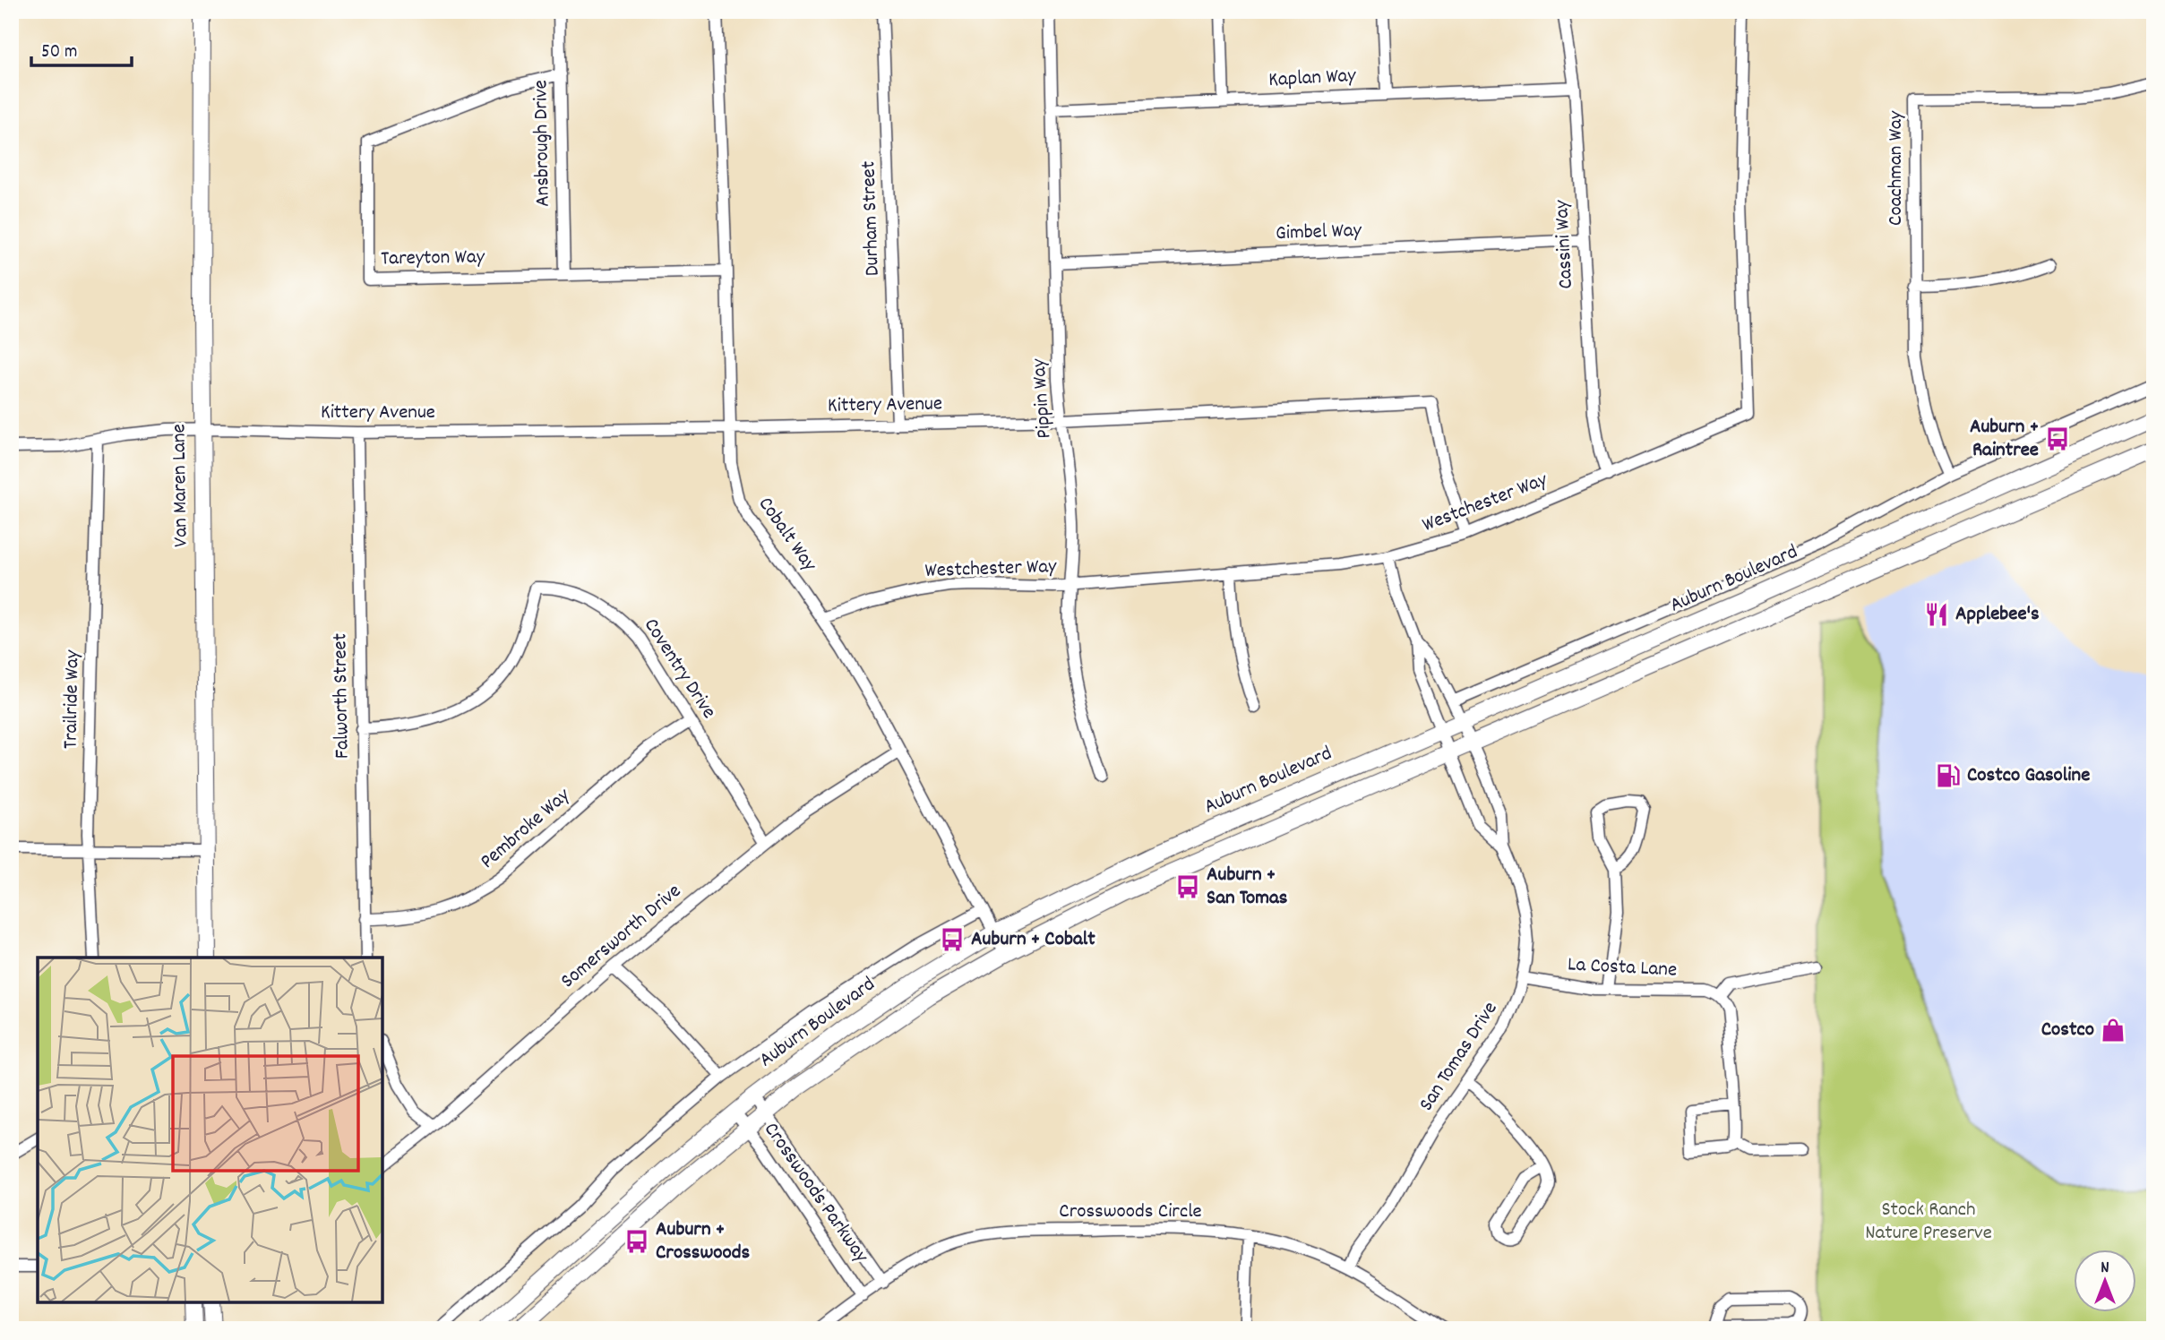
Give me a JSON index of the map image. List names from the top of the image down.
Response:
{
  "streets": {
    "main road": ["Van Maren Lane", "Auburn Boulevard"],
    "street": [
      "Kaplan Way",
      "Ansbrough Drive",
      "Coachman Way",
      "Durham Street",
      "Gimbel Way",
      "Cassini Way",
      "Tareyton Way",
      "Pippin Way",
      "Kittery Avenue",
      "Westchester Way",
      "Cobalt Way",
      "Coventry Drive",
      "Falworth Street",
      "Trailride Way",
      "Pembroke Way",
      "Somersworth Drive",
      "La Costa Lane",
      "San Tomas Drive",
      "Crosswoods Parkway",
      "Crosswoods Circle"
    ]
  },
  "crossings": [
    ["Kaplan Way", "Cassini Way"],
    ["Kaplan Way", "Pippin Way"],
    ["Ansbrough Drive", "Tareyton Way"],
    ["Durham Street", "Kittery Avenue"],
    ["Gimbel Way", "Cassini Way"],
    ["Gimbel Way", "Pippin Way"],
    ["Cassini Way", "Westchester Way"],
    ["Tareyton Way", "Cobalt Way"],
    ["Pippin Way", "Kittery Avenue"],
    ["Pippin Way", "Westchester Way"],
    ["Kittery Avenue", "Van Maren Lane"],
    ["Kittery Avenue", "Westchester Way"],
    ["Kittery Avenue", "Cobalt Way"],
    ["Kittery Avenue", "Falworth Street"],
    ["Kittery Avenue", "Trailride Way"],
    ["Westchester Way", "Cobalt Way"],
    ["Westchester Way", "San Tomas Drive"],
    ["Cobalt Way", "Auburn Boulevard"],
    ["Cobalt Way", "Somersworth Drive"],
    ["Auburn Boulevard", "San Tomas Drive"],
    ["Auburn Boulevard", "Crosswoods Parkway"],
    ["Coventry Drive", "Falworth Street"],
    ["Coventry Drive", "Pembroke Way"],
    ["Coventry Drive", "Somersworth Drive"],
    ["Falworth Street", "Pembroke Way"],
    ["La Costa Lane", "San Tomas Drive"],
    ["San Tomas Drive", "Crosswoods Circle"],
    ["Crosswoods Parkway", "Crosswoods Circle"]
  ],
  "parks": ["Stock Ranch Nature Preserve"],
  "places": {
    "bus stop": [
      "Auburn + Raintree",
      "Auburn + San Tomas",
      "Auburn + Cobalt",
      "Auburn + Crosswoods"
    ],
    "restaurant": ["Applebee's"],
    "fuel station": ["Costco Gasoline"],
    "shop": ["Costco"]
  },
  "scale_bar": "50 m",
  "north": "top"
}
